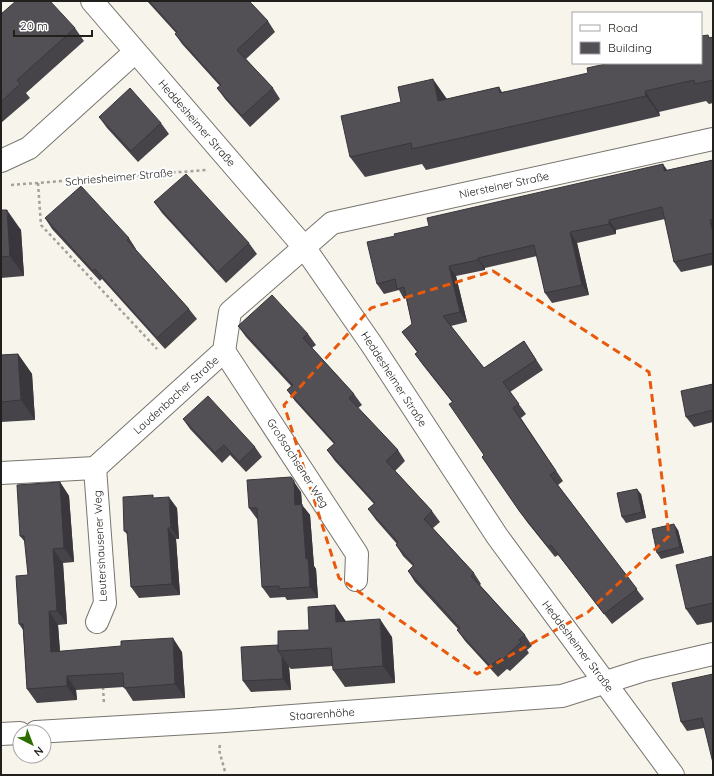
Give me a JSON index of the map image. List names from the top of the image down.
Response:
{
  "streets": {
    "street": [
      "Heddesheimer Straße",
      "Niersteiner Straße",
      "Laudenbacher Straße",
      "Großsachsener Weg",
      "Leutershausener Weg",
      "Staarenhöhe"
    ],
    "path": ["Schriesheimer Straße"]
  },
  "crossings": [
    ["Heddesheimer Straße", "Schriesheimer Straße"],
    ["Heddesheimer Straße", "Niersteiner Straße"],
    ["Heddesheimer Straße", "Laudenbacher Straße"],
    ["Heddesheimer Straße", "Staarenhöhe"],
    ["Niersteiner Straße", "Laudenbacher Straße"],
    ["Laudenbacher Straße", "Großsachsener Weg"],
    ["Laudenbacher Straße", "Leutershausener Weg"]
  ],
  "legend": ["Road", "Building"],
  "scale_bar": "20 m",
  "north": "bottom right"
}
